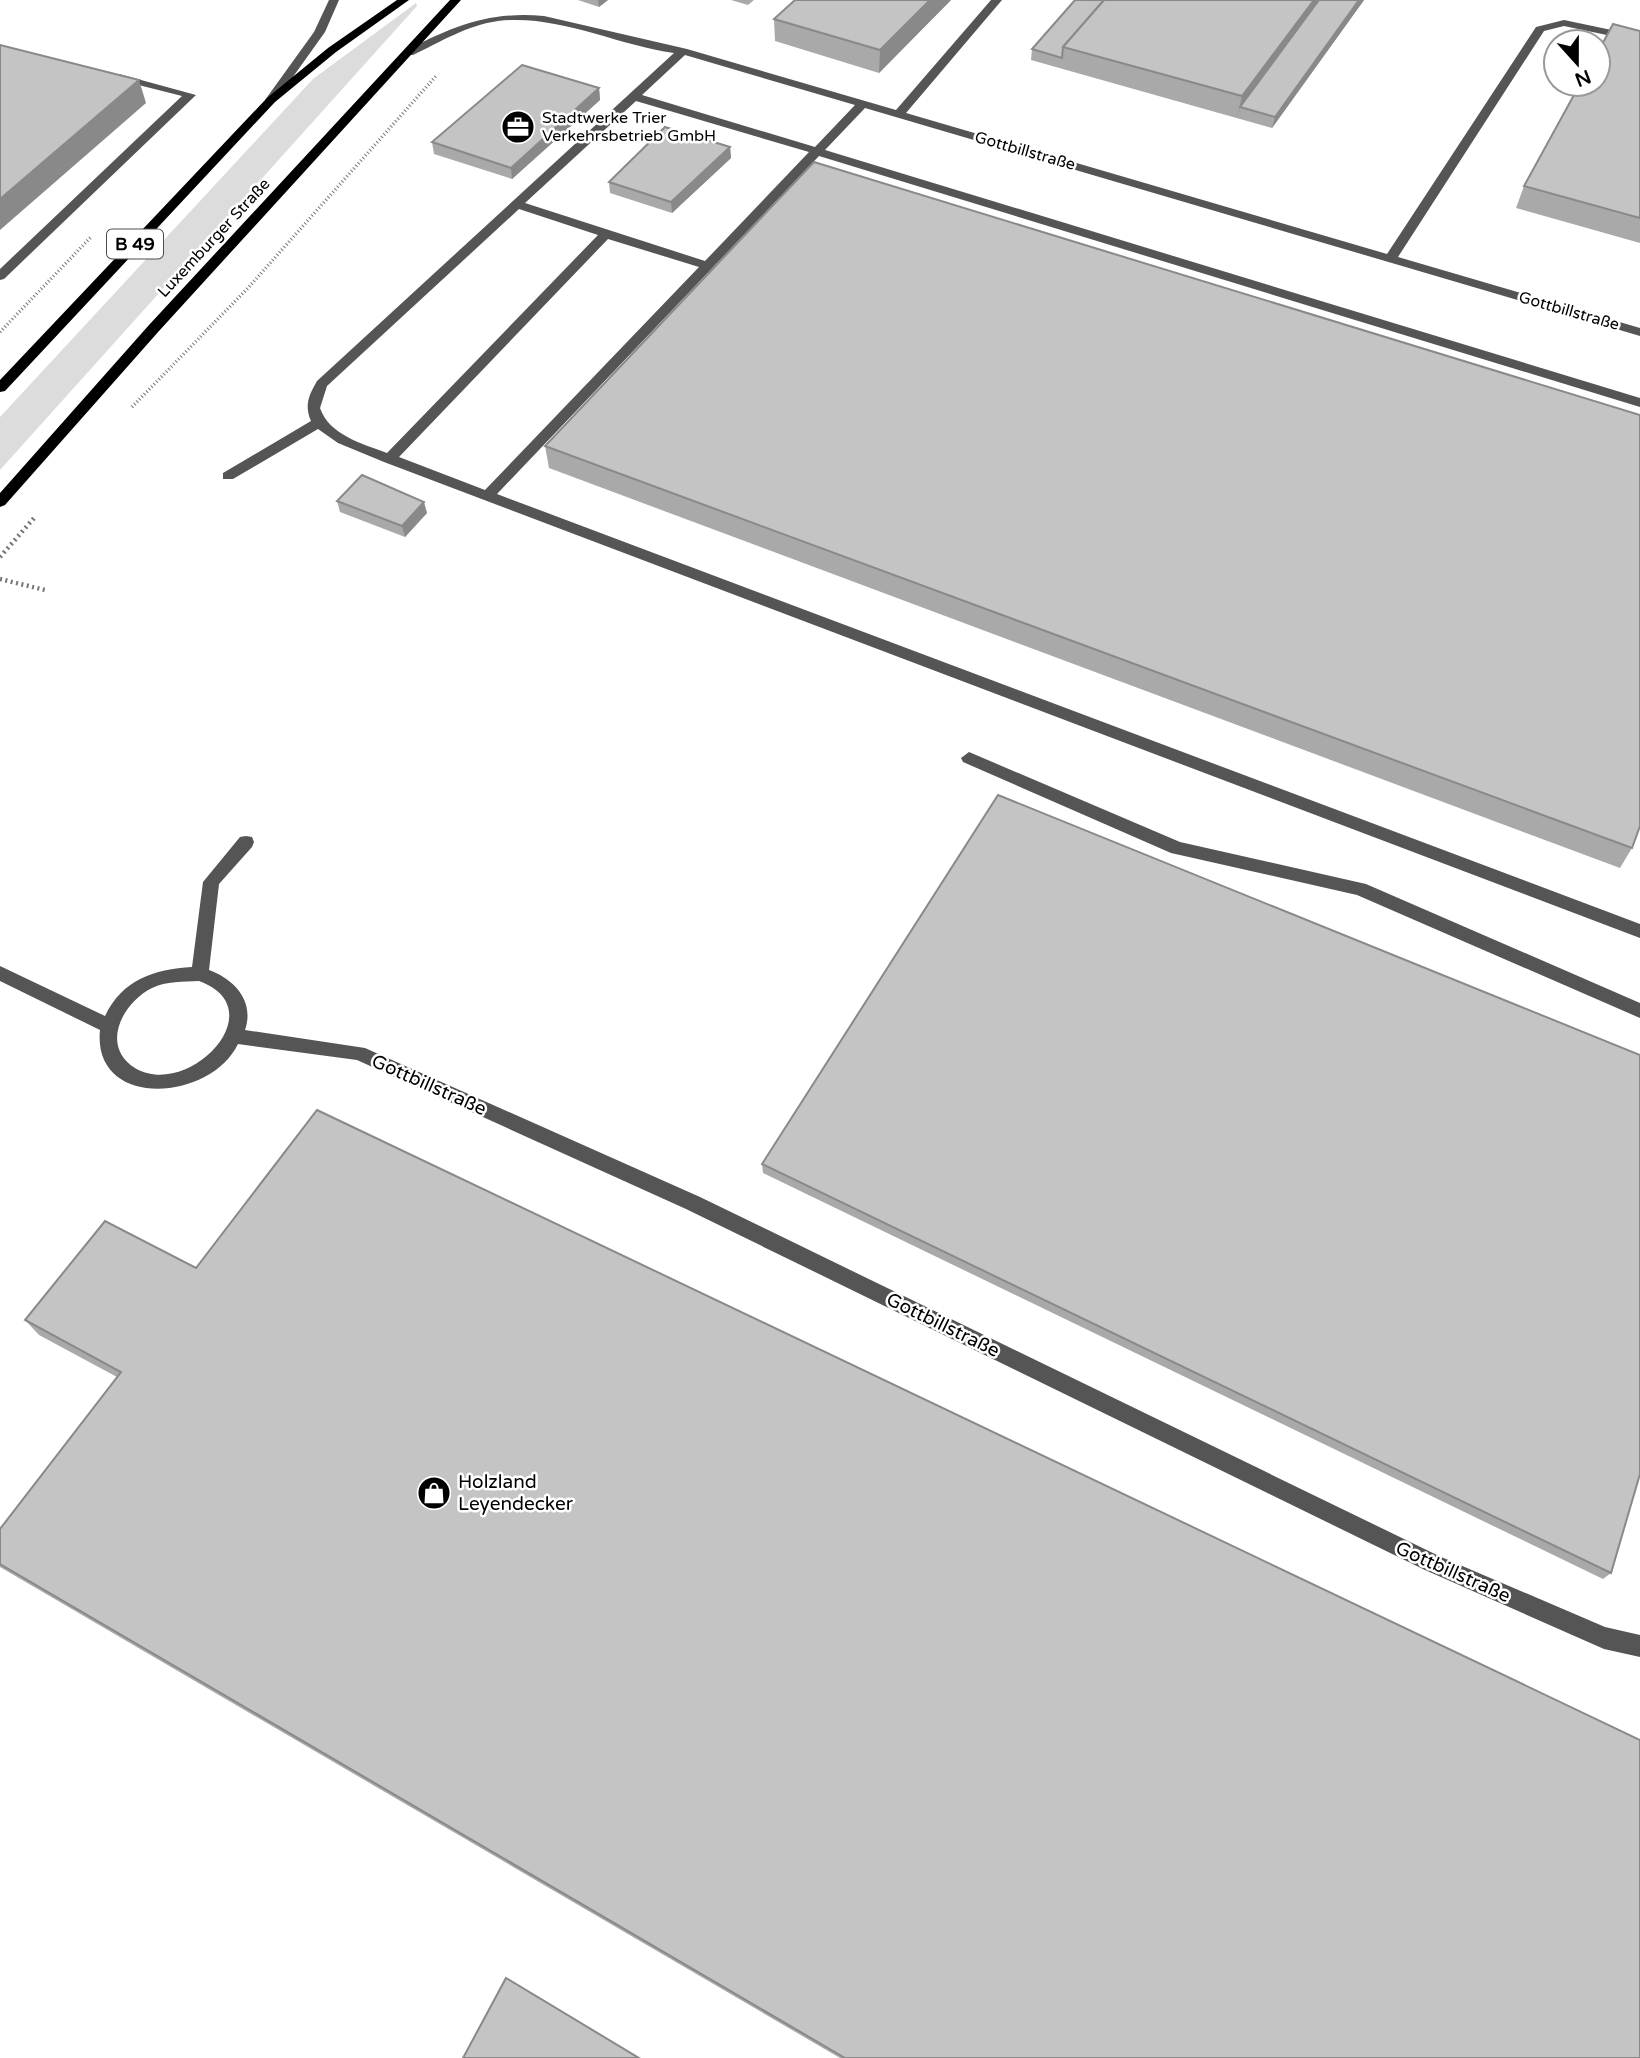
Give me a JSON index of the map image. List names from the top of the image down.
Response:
{
  "streets": {
    "main road": ["Luxemburger Straße", "B 49"],
    "street": ["Gottbillstraße"]
  },
  "crossings": [
    ["Gottbillstraße", "Luxemburger Straße"]
  ],
  "places": {
    "office": ["Stadtwerke Trier Verkehrsbetrieb GmbH"],
    "shop": ["Holzland Leyendecker"]
  },
  "north": "bottom"
}
